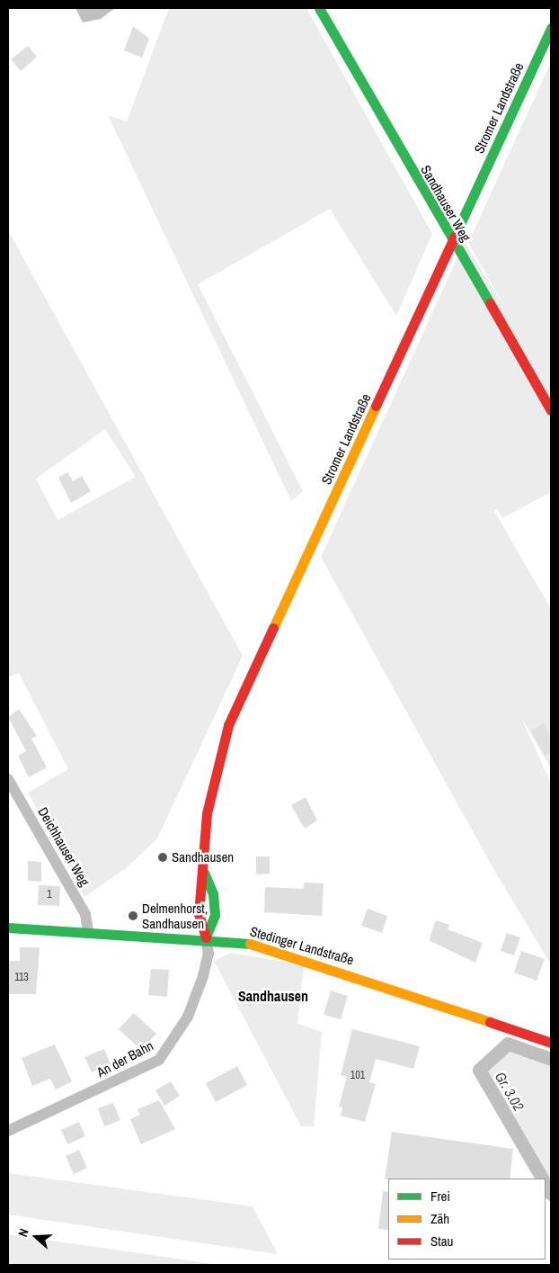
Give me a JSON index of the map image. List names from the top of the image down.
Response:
{
  "streets": {
    "main road": ["Stromer Landstraße", "Sandhauser Weg", "Stedinger Landstraße"],
    "street": ["Deichhauser Weg", "An der Bahn"]
  },
  "crossings": [
    ["Stromer Landstraße", "Sandhauser Weg"],
    ["Stromer Landstraße", "Stedinger Landstraße"],
    ["Stromer Landstraße", "An der Bahn"],
    ["Deichhauser Weg", "Stedinger Landstraße"],
    ["Stedinger Landstraße", "An der Bahn"]
  ],
  "districts": ["Sandhausen"],
  "water": ["Gr. 3.02"],
  "places": ["Sandhausen", "Delmenhorst, Sandhausen"],
  "house_numbers": ["1", "113", "101"],
  "legend": ["Frei", "Zäh", "Stau"],
  "north": "left"
}
